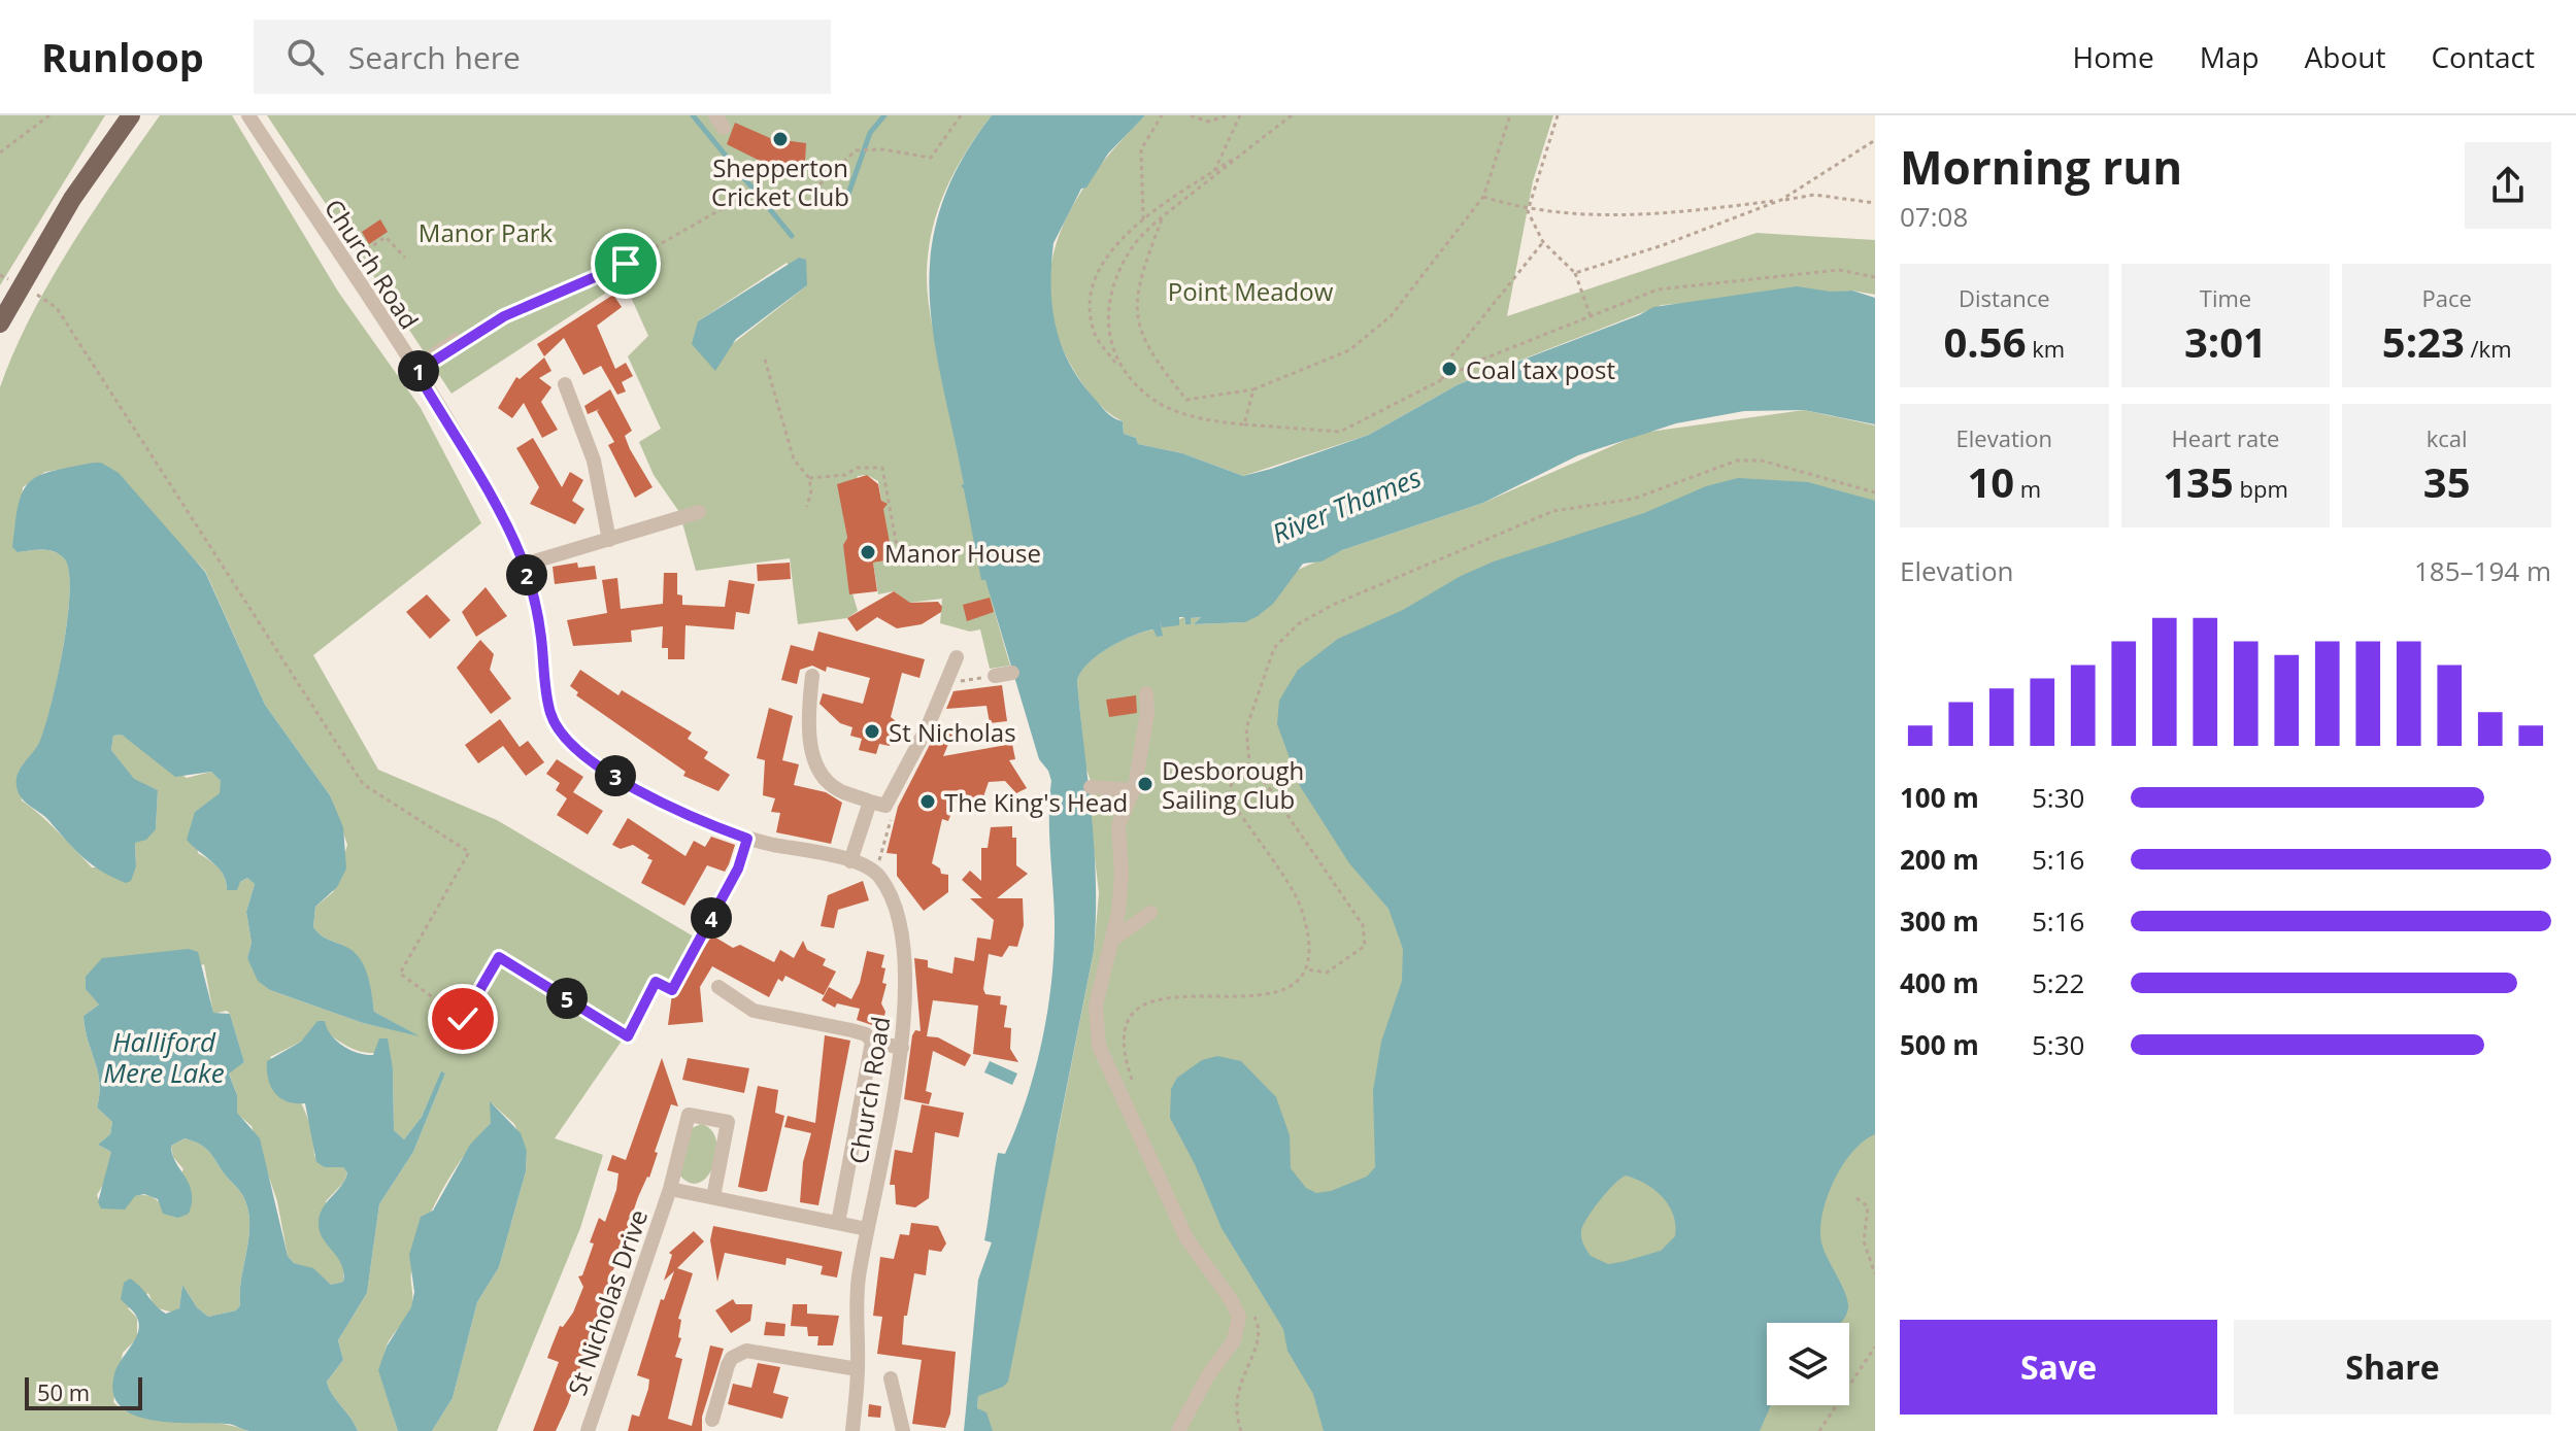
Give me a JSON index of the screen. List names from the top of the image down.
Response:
{
  "streets": {
    "street": ["Church Road", "St Nicholas Drive"]
  },
  "crossings": [
    ["Church Road", "St Nicholas Drive"]
  ],
  "water": ["River Thames", "Halliford Mere Lake"],
  "parks": ["Manor Park", "Point Meadow"],
  "places": [
    "Shepperton Cricket Club",
    "Coal tax post",
    "Manor House",
    "St Nicholas",
    "Desborough Sailing Club",
    "The King's Head"
  ],
  "scale_bar": "50 m",
  "page": {
    "header": "Runloop",
    "search": "Search here",
    "nav": [
      "Home",
      "Map",
      "About",
      "Contact"
    ],
    "heading": ["Morning run", "07:08"],
    "stats": [
      ["Distance", "0.56 km"],
      ["Time", "3:01"],
      ["Pace", "5:23 /km"],
      ["Elevation", "10 m"],
      ["Heart rate", "135 bpm"],
      ["kcal", "35"]
    ],
    "pins": [
      "1",
      "2",
      "3",
      "4",
      "5"
    ],
    "chart": ["Elevation", "185–194 m"],
    "list": [
      {
        "name": "100 m",
        "note": "5:30"
      },
      {
        "name": "200 m",
        "note": "5:16"
      },
      {
        "name": "300 m",
        "note": "5:16"
      },
      {
        "name": "400 m",
        "note": "5:22"
      },
      {
        "name": "500 m",
        "note": "5:30"
      }
    ],
    "buttons": ["Save", "Share"],
    "scale": "50 m"
  }
}
